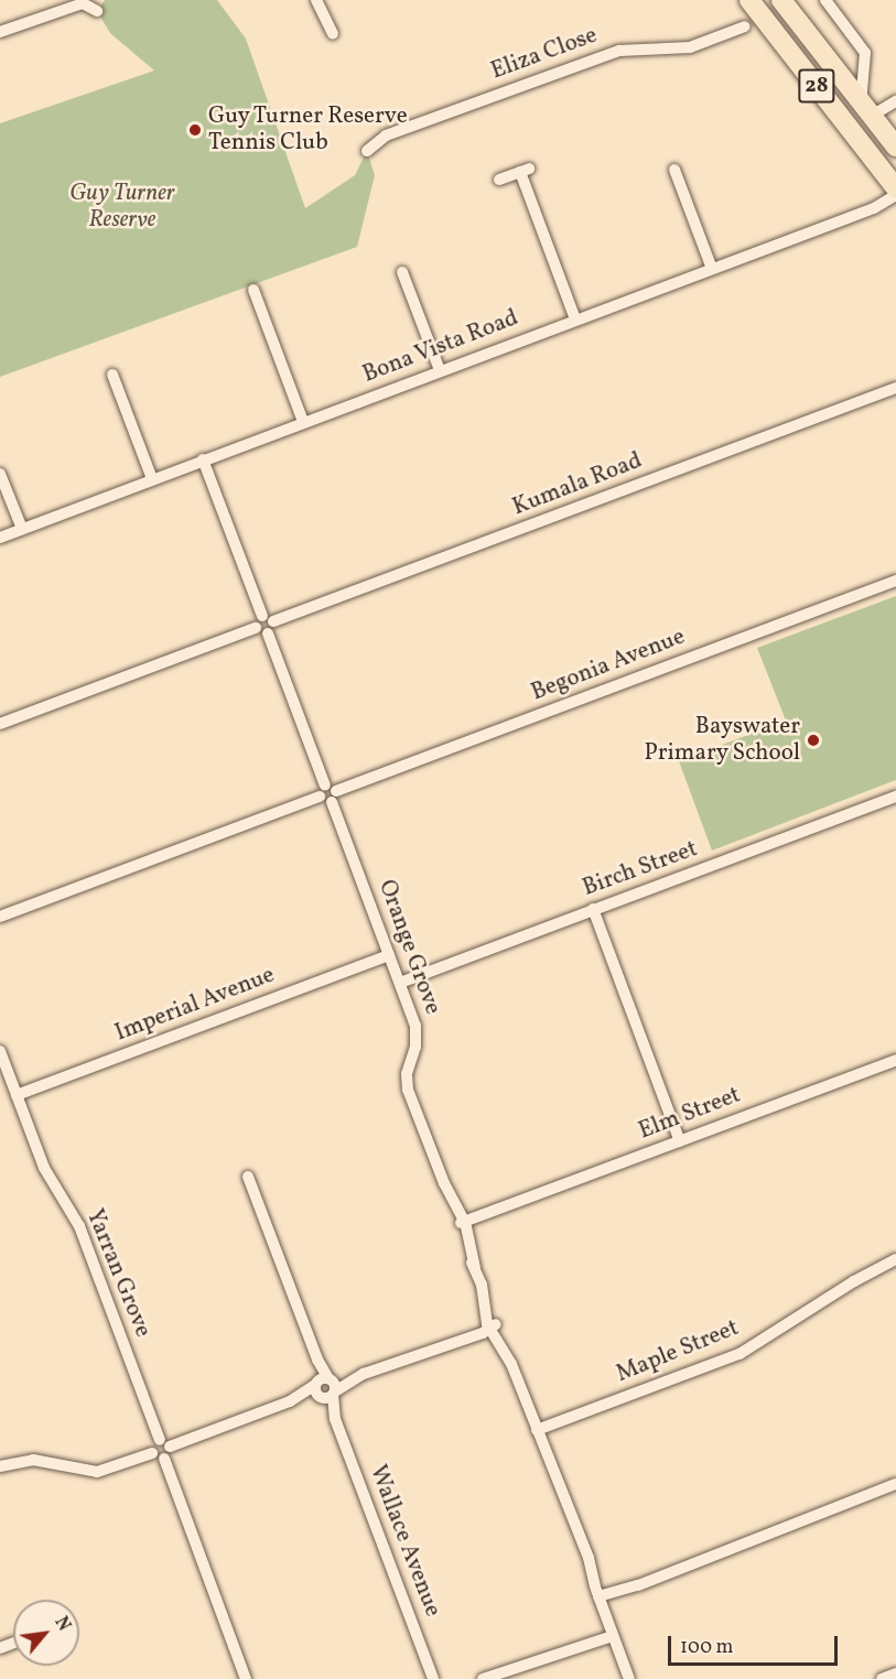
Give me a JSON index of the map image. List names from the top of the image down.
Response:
{
  "streets": {
    "main road": ["28"],
    "street": [
      "Eliza Close",
      "Bona Vista Road",
      "Kumala Road",
      "Begonia Avenue",
      "Birch Street",
      "Orange Grove",
      "Imperial Avenue",
      "Elm Street",
      "Yarran Grove",
      "Maple Street",
      "Wallace Avenue"
    ]
  },
  "crossings": [
    ["Begonia Avenue", "Orange Grove"],
    ["Birch Street", "Orange Grove"],
    ["Orange Grove", "Imperial Avenue"],
    ["Orange Grove", "Elm Street"],
    ["Orange Grove", "Maple Street"],
    ["Imperial Avenue", "Yarran Grove"]
  ],
  "parks": ["Guy Turner Reserve"],
  "places": ["Guy Turner Reserve Tennis Club", "Bayswater Primary School"],
  "scale_bar": "100 m",
  "north": "top right"
}
